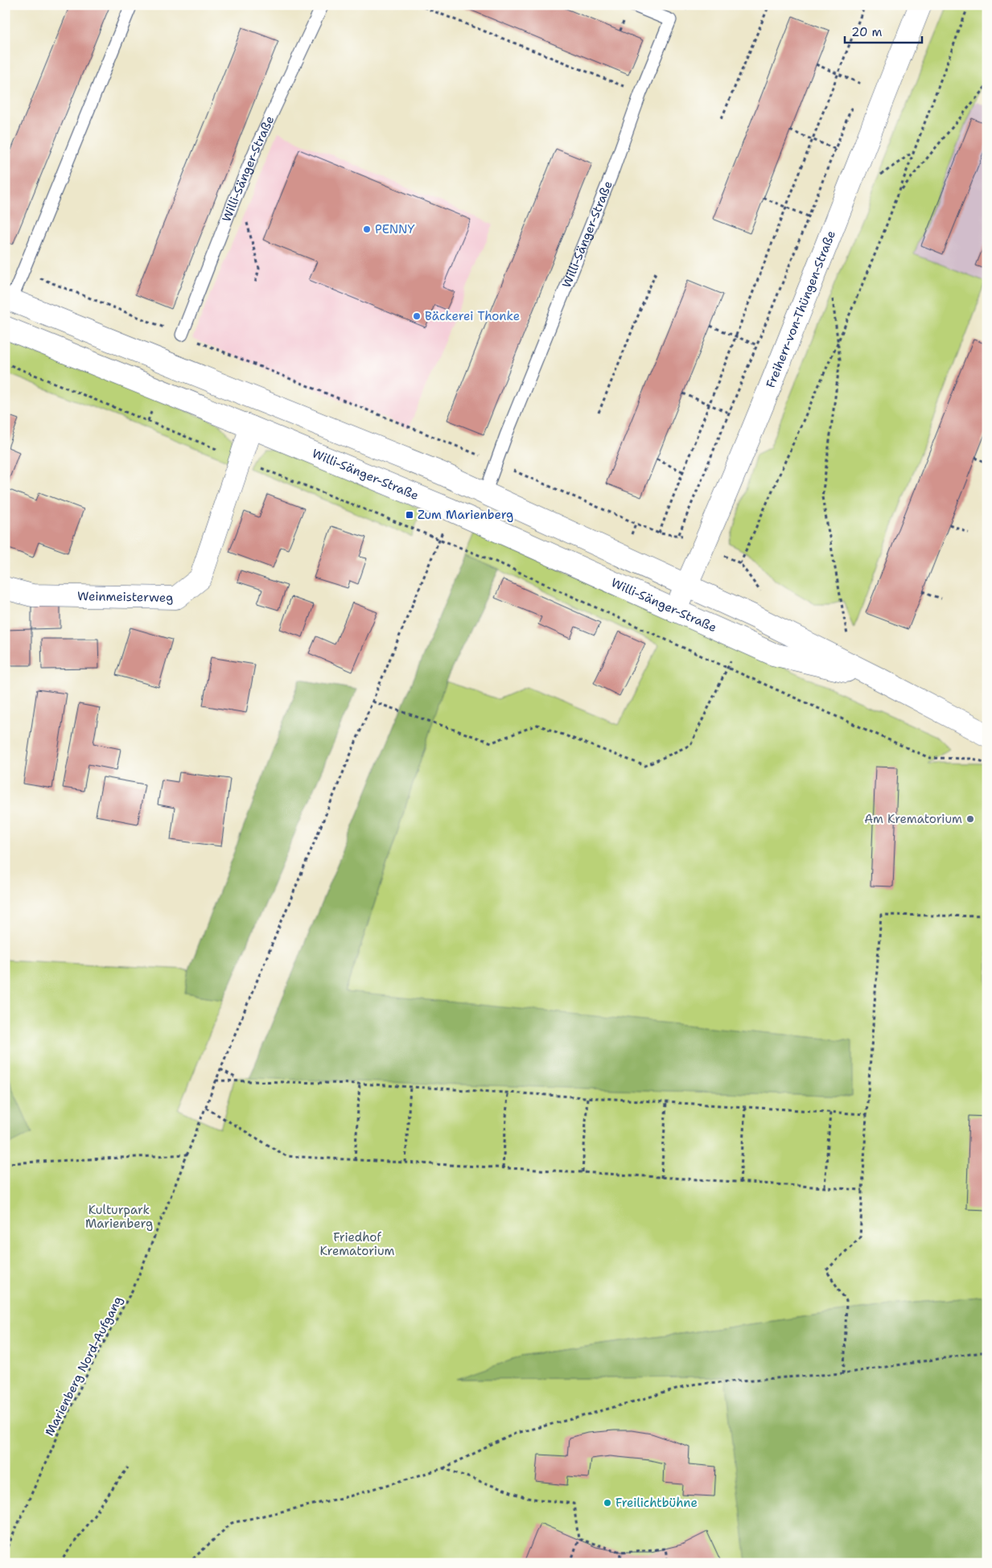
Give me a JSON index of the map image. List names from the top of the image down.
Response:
{
  "streets": {
    "main road": ["Willi-Sänger-Straße", "Freiherr-von-Thüngen-Straße", "Weinmeisterweg"],
    "path": ["Marienberg Nord-Aufgang"]
  },
  "crossings": [
    ["Willi-Sänger-Straße", "Freiherr-von-Thüngen-Straße"],
    ["Willi-Sänger-Straße", "Weinmeisterweg"],
    ["Willi-Sänger-Straße", "Marienberg Nord-Aufgang"]
  ],
  "parks": ["Kulturpark Marienberg", "Friedhof Krematorium"],
  "places": {
    "other": [
      "PENNY",
      "Bäckerei Thonke",
      "Am Krematorium",
      "Freilichtbühne"
    ],
    "transit": ["Zum Marienberg"]
  },
  "scale_bar": "20 m"
}
